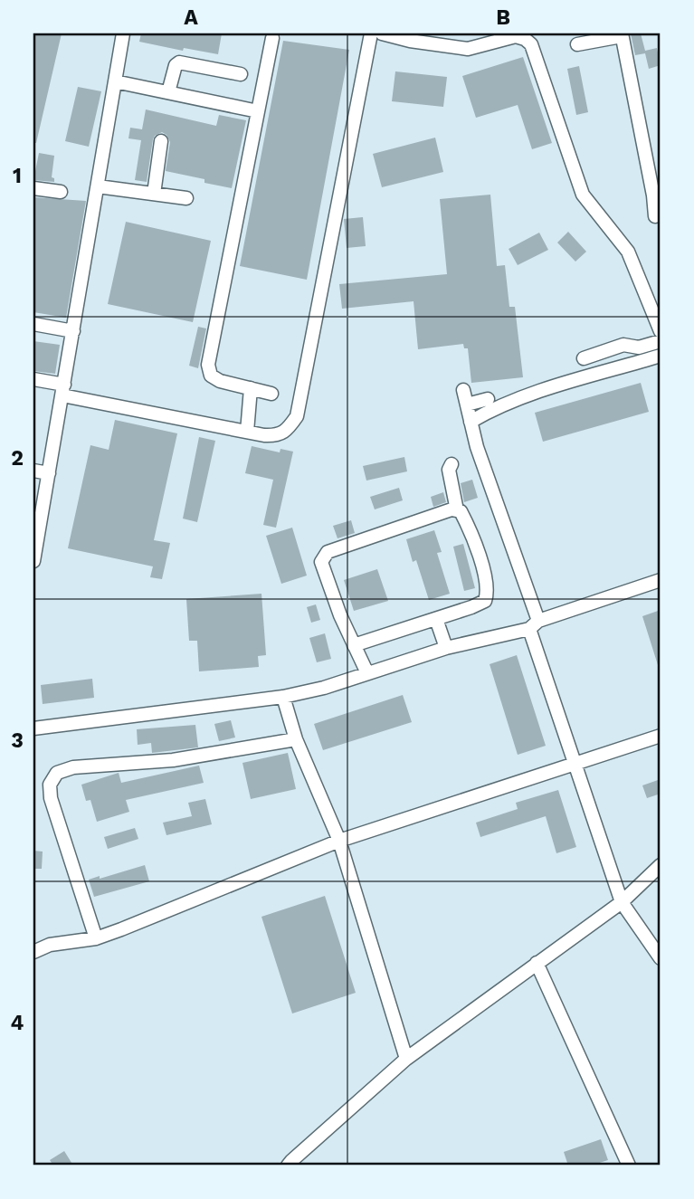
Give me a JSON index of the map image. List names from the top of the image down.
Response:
{
  "grid": {
    "columns": ["A", "B"],
    "rows": [
      "1",
      "2",
      "3",
      "4"
    ]
  }
}
